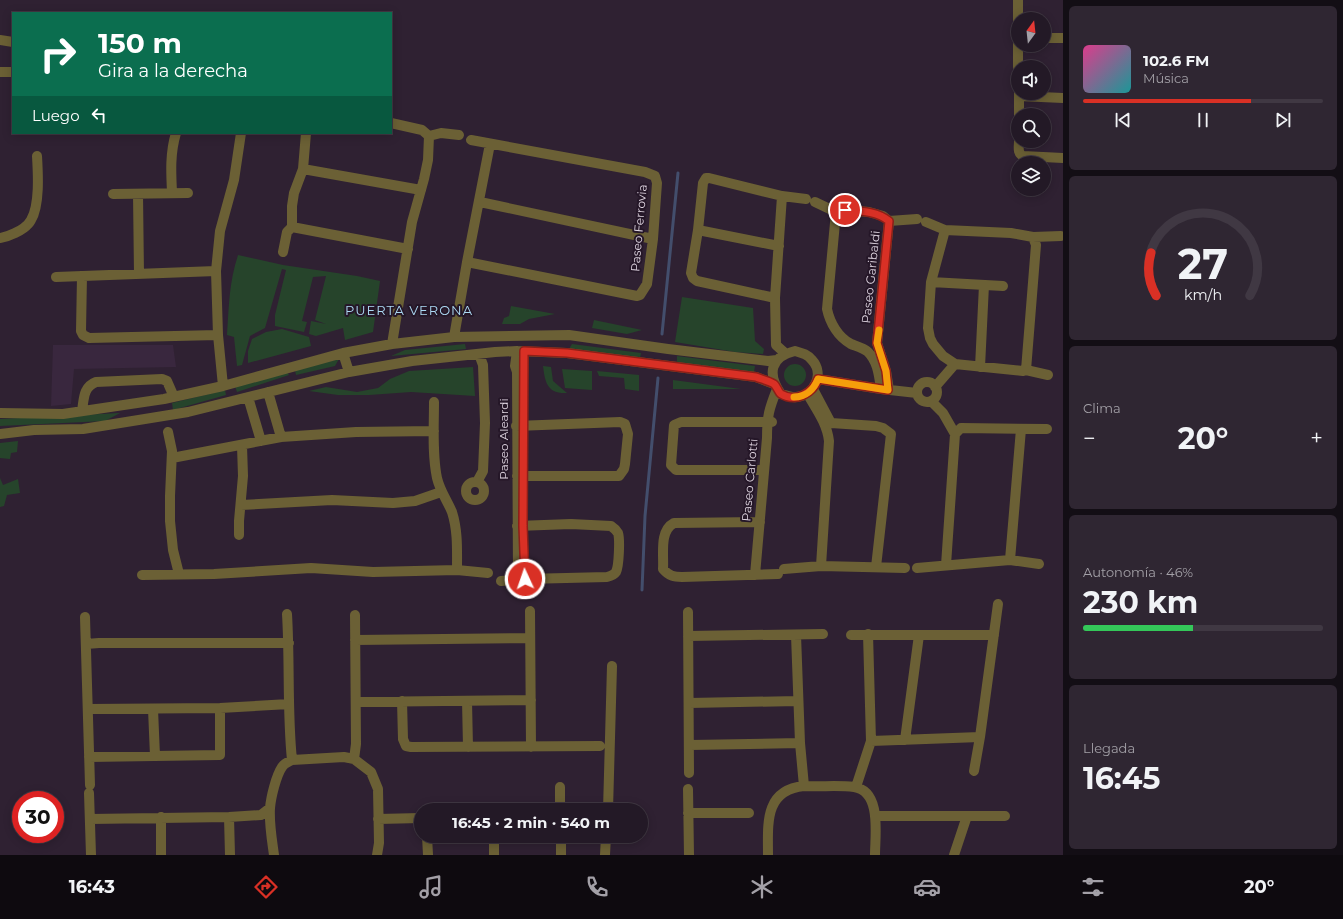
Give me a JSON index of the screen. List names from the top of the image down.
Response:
{
  "streets": {
    "street": [
      "Paseo Ferrovia",
      "Paseo Garibaldi",
      "Paseo Aleardi",
      "Paseo Carlotti"
    ]
  },
  "districts": ["PUERTA VERONA"],
  "north": "top",
  "page": {
    "turn": ["150 m", "Gira a la derecha"],
    "song": ["102.6 FM", "Música"],
    "then": "Luego",
    "tile": [
      "Clima",
      ["Autonomía · 46%", "230 km"],
      ["Llegada", "16:45"]
    ],
    "heat": ["−", "20°", "+"],
    "limit": "30",
    "trip": "16:45 · 2 min · 540 m",
    "tabs": ["16:43", "20°"],
    "gauge": ["27", "km/h"]
  }
}
